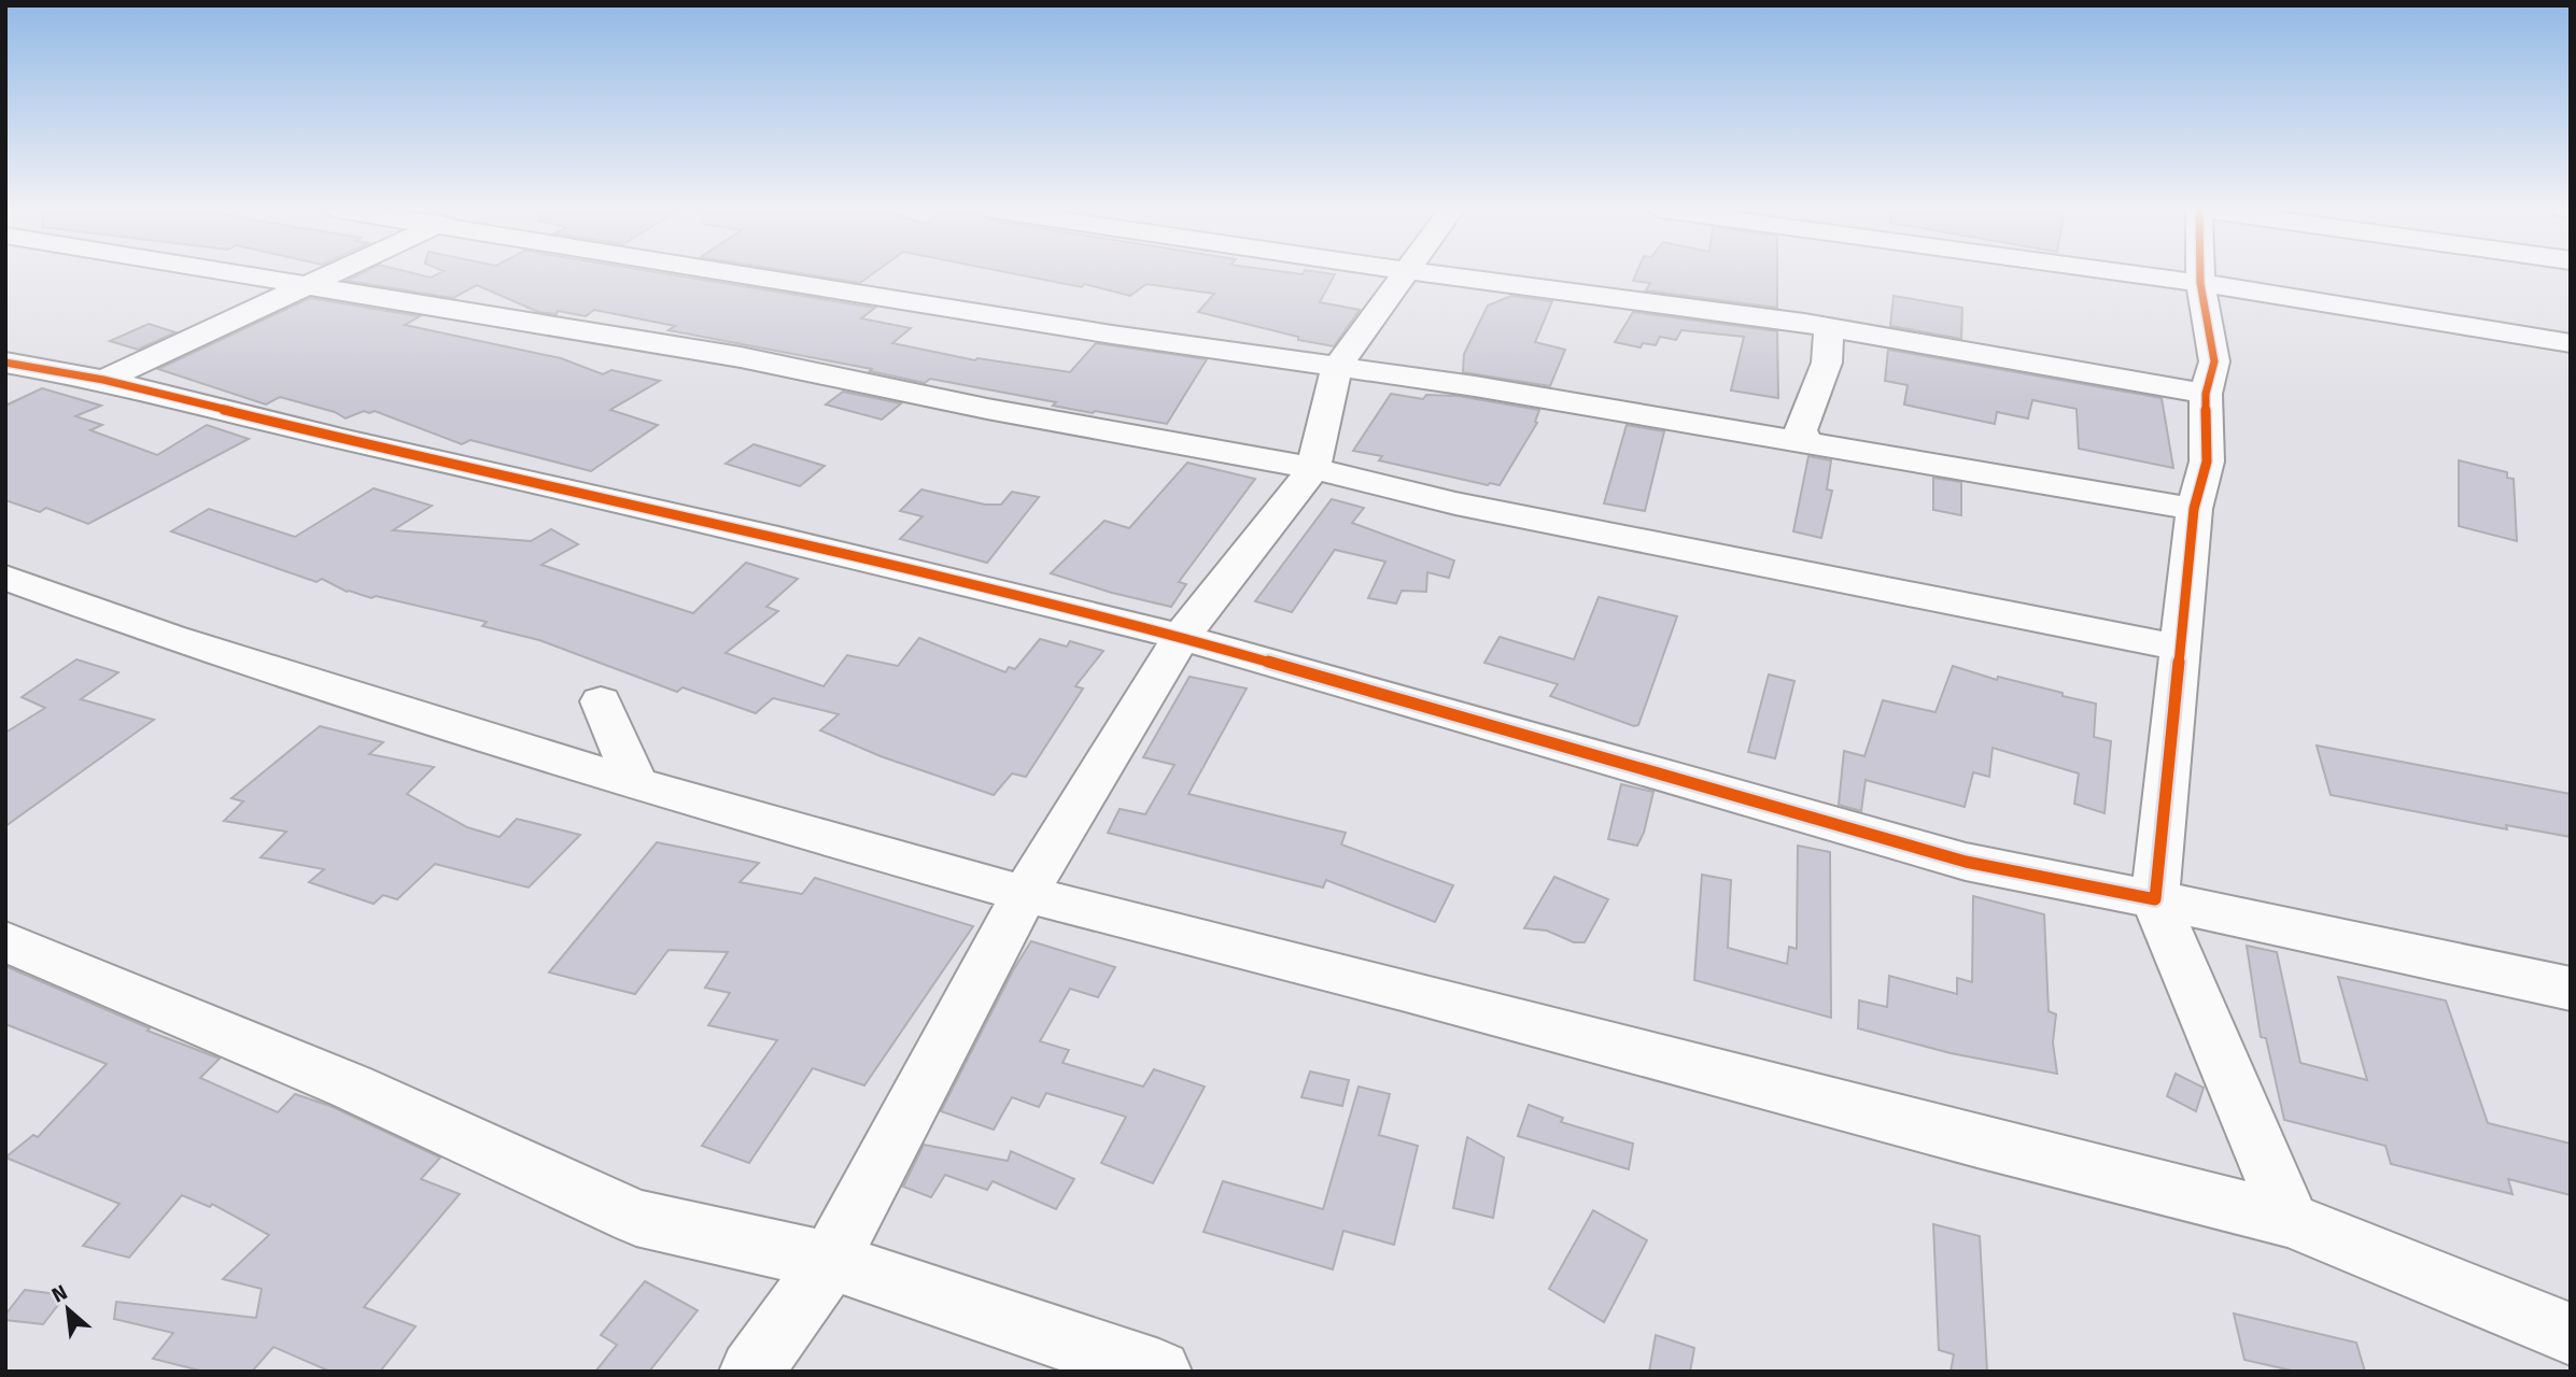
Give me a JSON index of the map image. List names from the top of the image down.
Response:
{
  "north": "top left"
}
